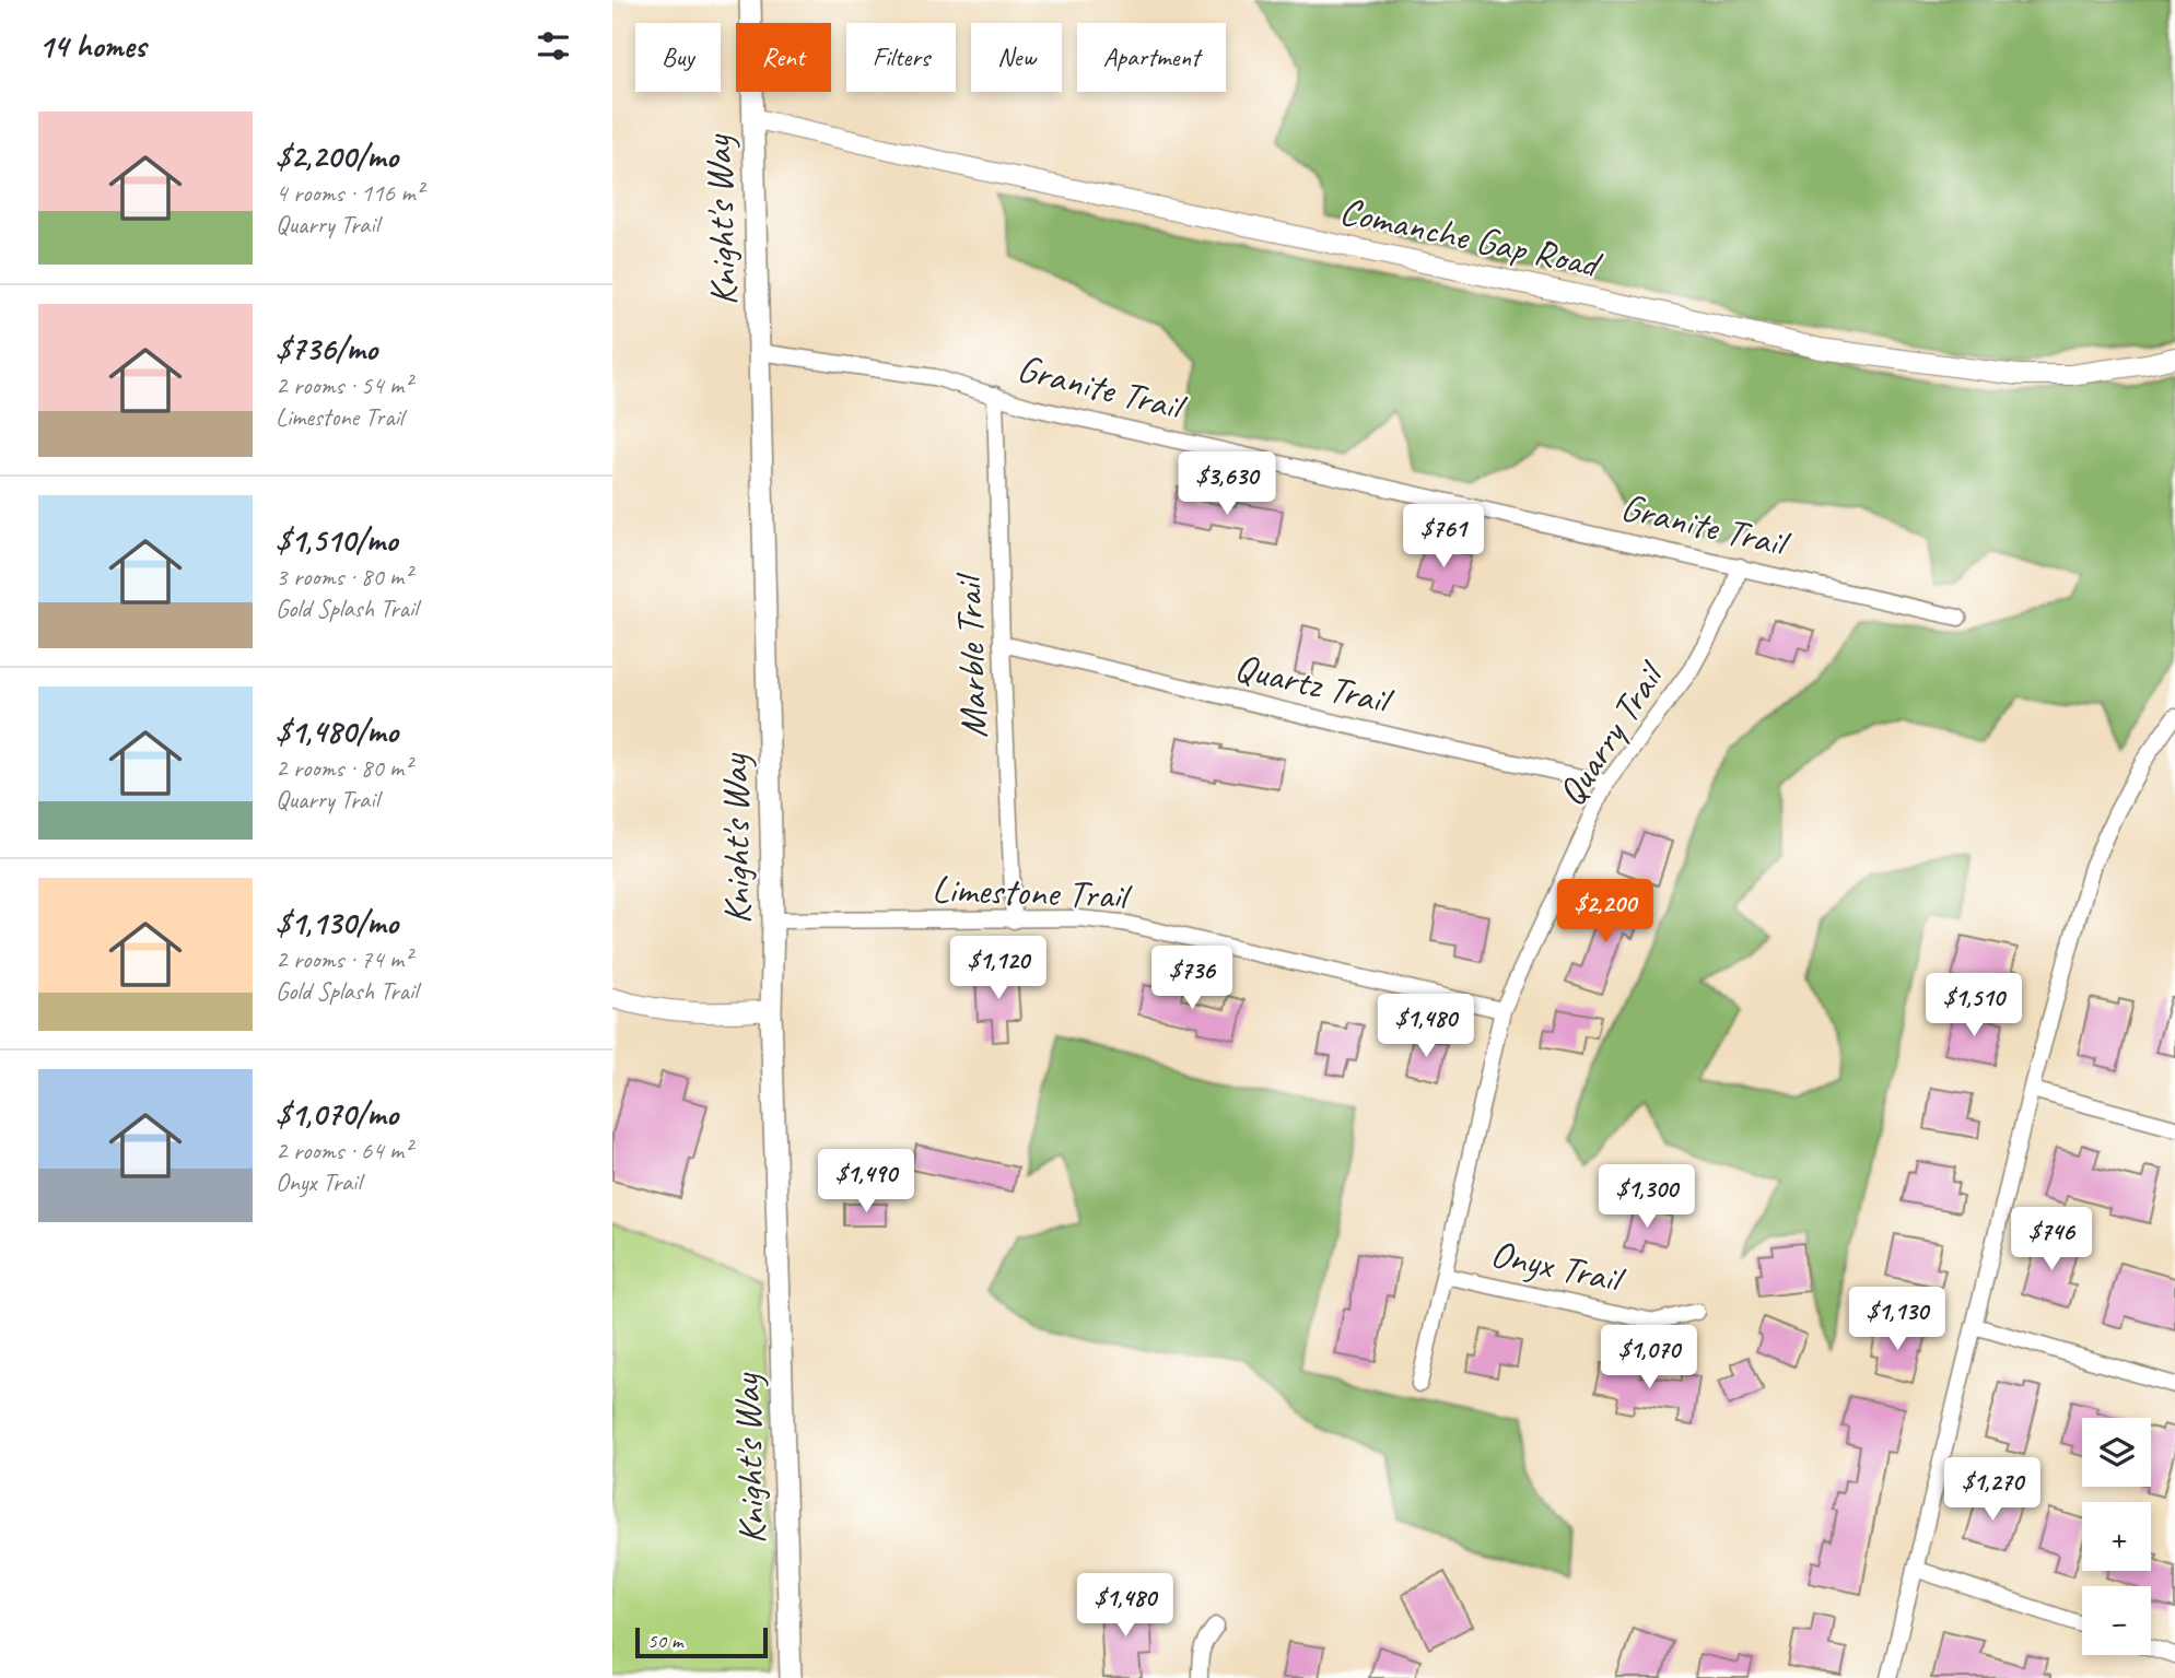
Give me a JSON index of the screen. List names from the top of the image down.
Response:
{
  "streets": {
    "main road": ["Knight's Way"],
    "street": [
      "Comanche Gap Road",
      "Granite Trail",
      "Marble Trail",
      "Quartz Trail",
      "Quarry Trail",
      "Limestone Trail",
      "Onyx Trail"
    ]
  },
  "crossings": [
    ["Knight's Way", "Comanche Gap Road"],
    ["Knight's Way", "Granite Trail"],
    ["Knight's Way", "Limestone Trail"],
    ["Granite Trail", "Marble Trail"],
    ["Granite Trail", "Quarry Trail"],
    ["Marble Trail", "Quartz Trail"],
    ["Marble Trail", "Limestone Trail"],
    ["Quartz Trail", "Quarry Trail"],
    ["Quarry Trail", "Limestone Trail"],
    ["Quarry Trail", "Onyx Trail"]
  ],
  "scale_bar": "50 m",
  "page": {
    "heading": "14 homes",
    "chip": [
      "Buy",
      "Rent",
      "Filters",
      "New",
      "Apartment"
    ],
    "list": [
      {
        "name": "$2,200/mo",
        "note": "4 rooms · 116 m² · Quarry Trail"
      },
      {
        "name": "$736/mo",
        "note": "2 rooms · 54 m² · Limestone Trail"
      },
      {
        "name": "$1,510/mo",
        "note": "3 rooms · 80 m² · Gold Splash Trail"
      },
      {
        "name": "$1,480/mo",
        "note": "2 rooms · 80 m² · Quarry Trail"
      },
      {
        "name": "$1,130/mo",
        "note": "2 rooms · 74 m² · Gold Splash Trail"
      },
      {
        "name": "$1,070/mo",
        "note": "2 rooms · 64 m² · Onyx Trail"
      }
    ],
    "price": [
      "$3,630",
      "$761",
      "$2,200",
      "$1,120",
      "$736",
      "$1,510",
      "$1,480",
      "$1,490",
      "$1,300",
      "$746",
      "$1,130",
      "$1,070",
      "$1,270",
      "$1,480"
    ],
    "map_buttons": ["+", "−"],
    "scale": "50 m"
  }
}
